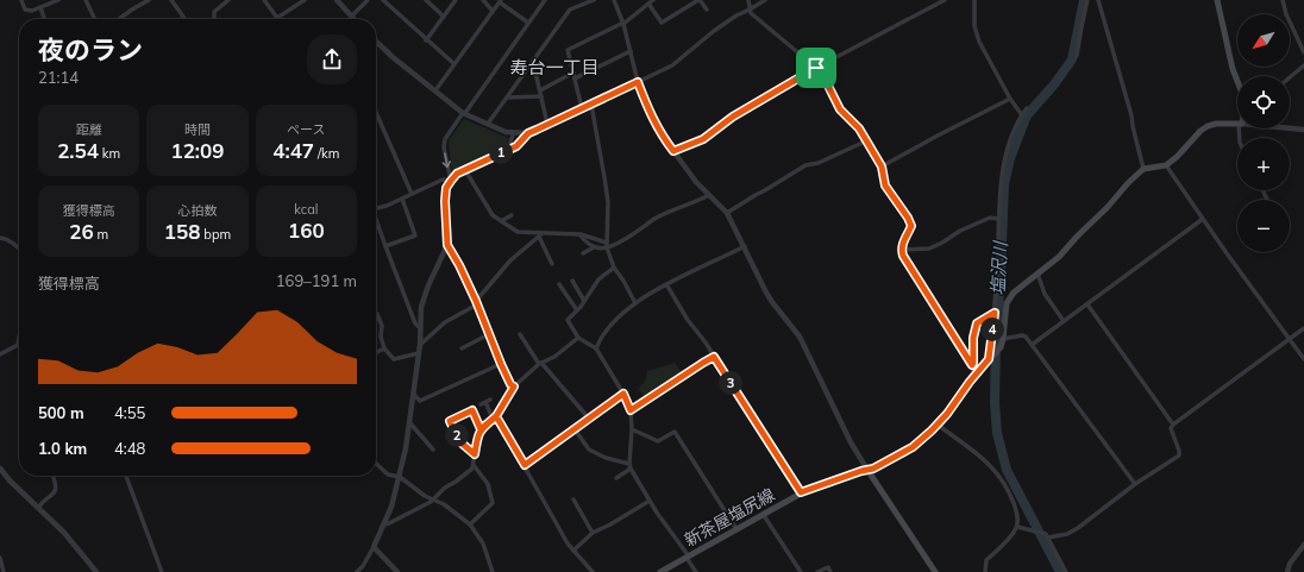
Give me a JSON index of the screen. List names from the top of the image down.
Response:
{
  "streets": {
    "main road": ["新茶屋塩尻線"]
  },
  "districts": ["寿台一丁目"],
  "water": ["塩沢川"],
  "north": "bottom left",
  "page": {
    "map_buttons": ["+", "−"],
    "heading": ["夜のラン", "21:14"],
    "stats": [
      ["距離", "2.54 km"],
      ["時間", "12:09"],
      ["ペース", "4:47 /km"],
      ["獲得標高", "26 m"],
      ["心拍数", "158 bpm"],
      ["kcal", "160"]
    ],
    "pins": [
      "1",
      "4",
      "3",
      "2"
    ],
    "chart": ["獲得標高", "169–191 m"],
    "list": [
      {
        "name": "500 m",
        "note": "4:55"
      },
      {
        "name": "1.0 km",
        "note": "4:48"
      }
    ]
  }
}
